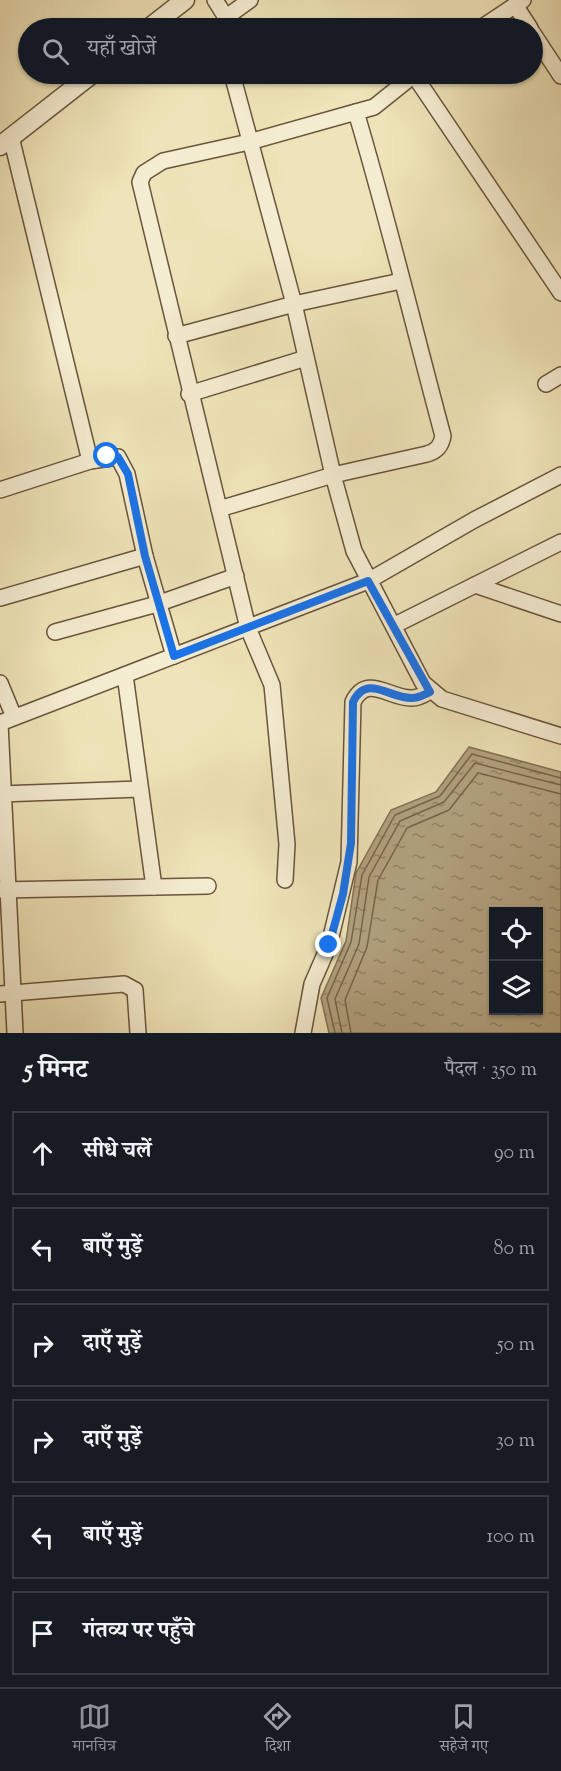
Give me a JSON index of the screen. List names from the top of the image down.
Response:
{
  "page": {
    "search": "यहाँ खोजें",
    "heading": ["5 मिनट", "पैदल · 350 m"],
    "list": [
      ["सीधे चलें", "90 m"],
      ["बाएँ मुड़ें", "80 m"],
      ["दाएँ मुड़ें", "50 m"],
      ["दाएँ मुड़ें", "30 m"],
      ["बाएँ मुड़ें", "100 m"],
      "गंतव्य पर पहुँचे"
    ],
    "nav": ["मानचित्र", "दिशा", "सहेजे गए"]
  }
}
